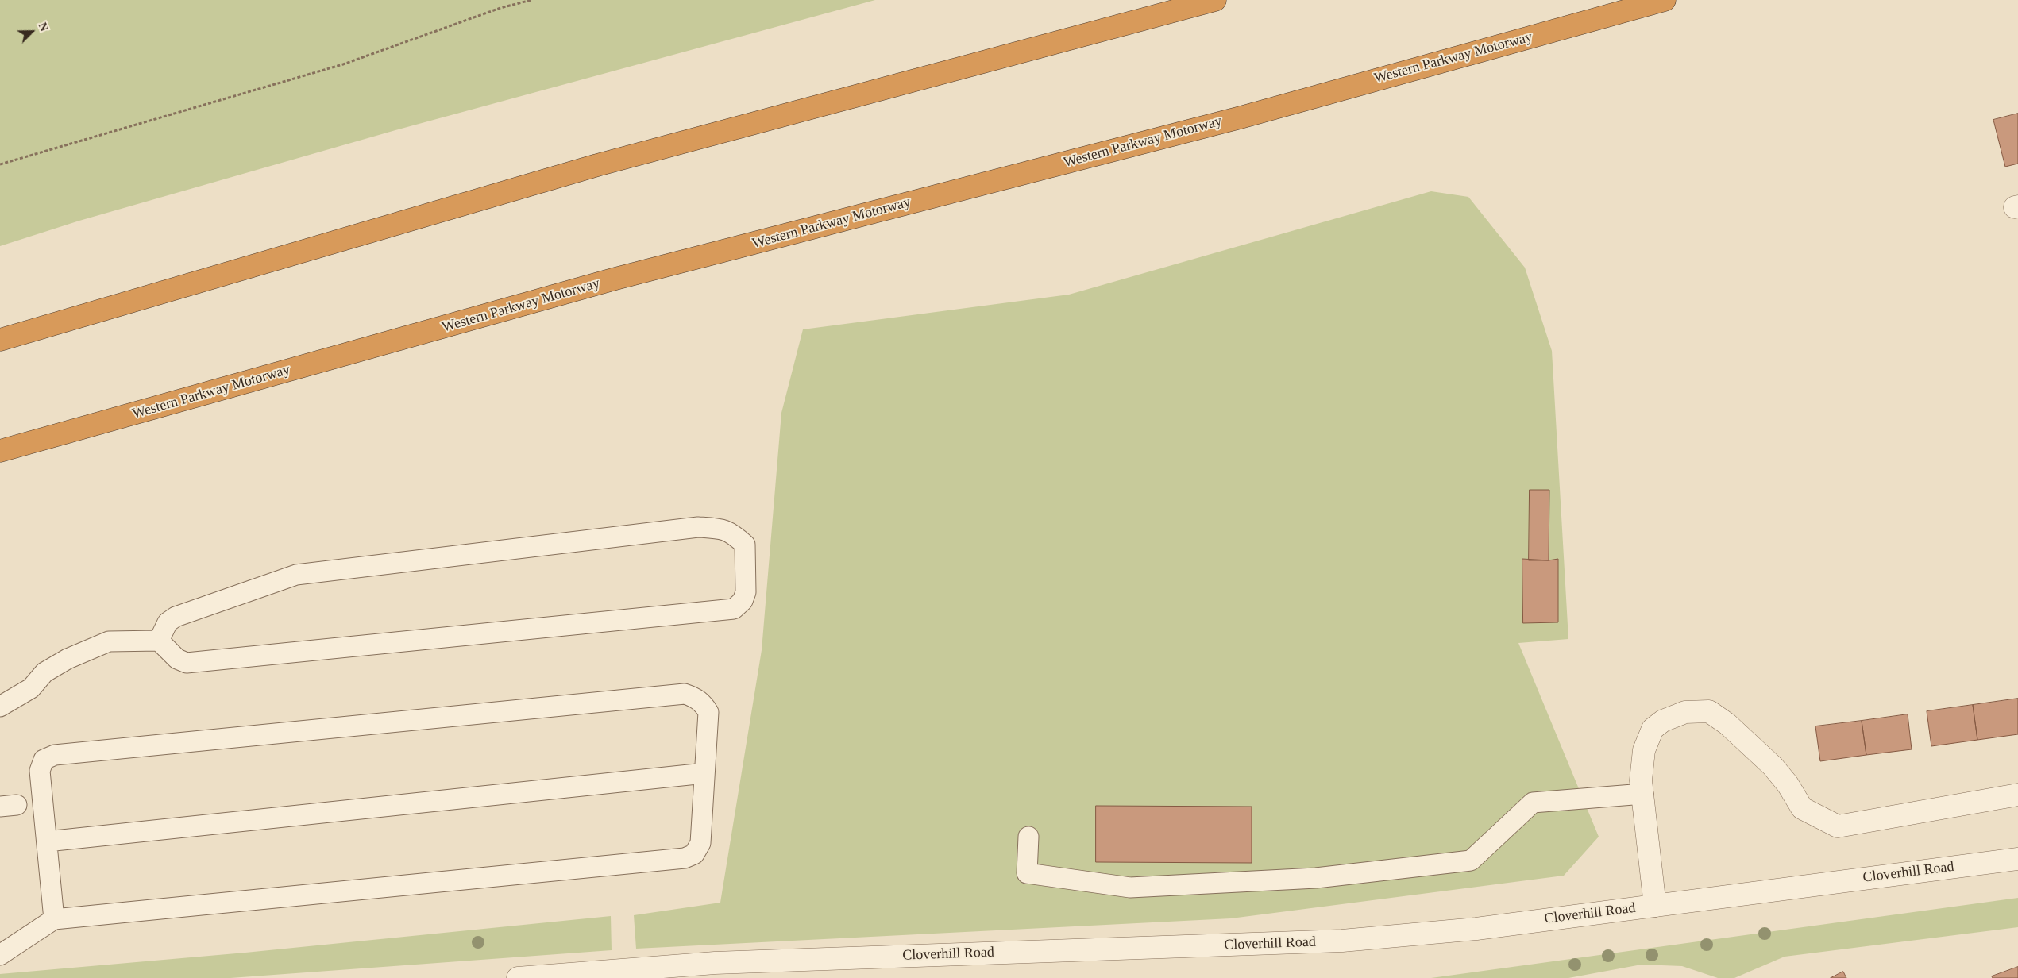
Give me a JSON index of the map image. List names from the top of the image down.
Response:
{
  "streets": {
    "highway": ["Western Parkway Motorway"],
    "street": ["Cloverhill Road"]
  },
  "north": "top right"
}
